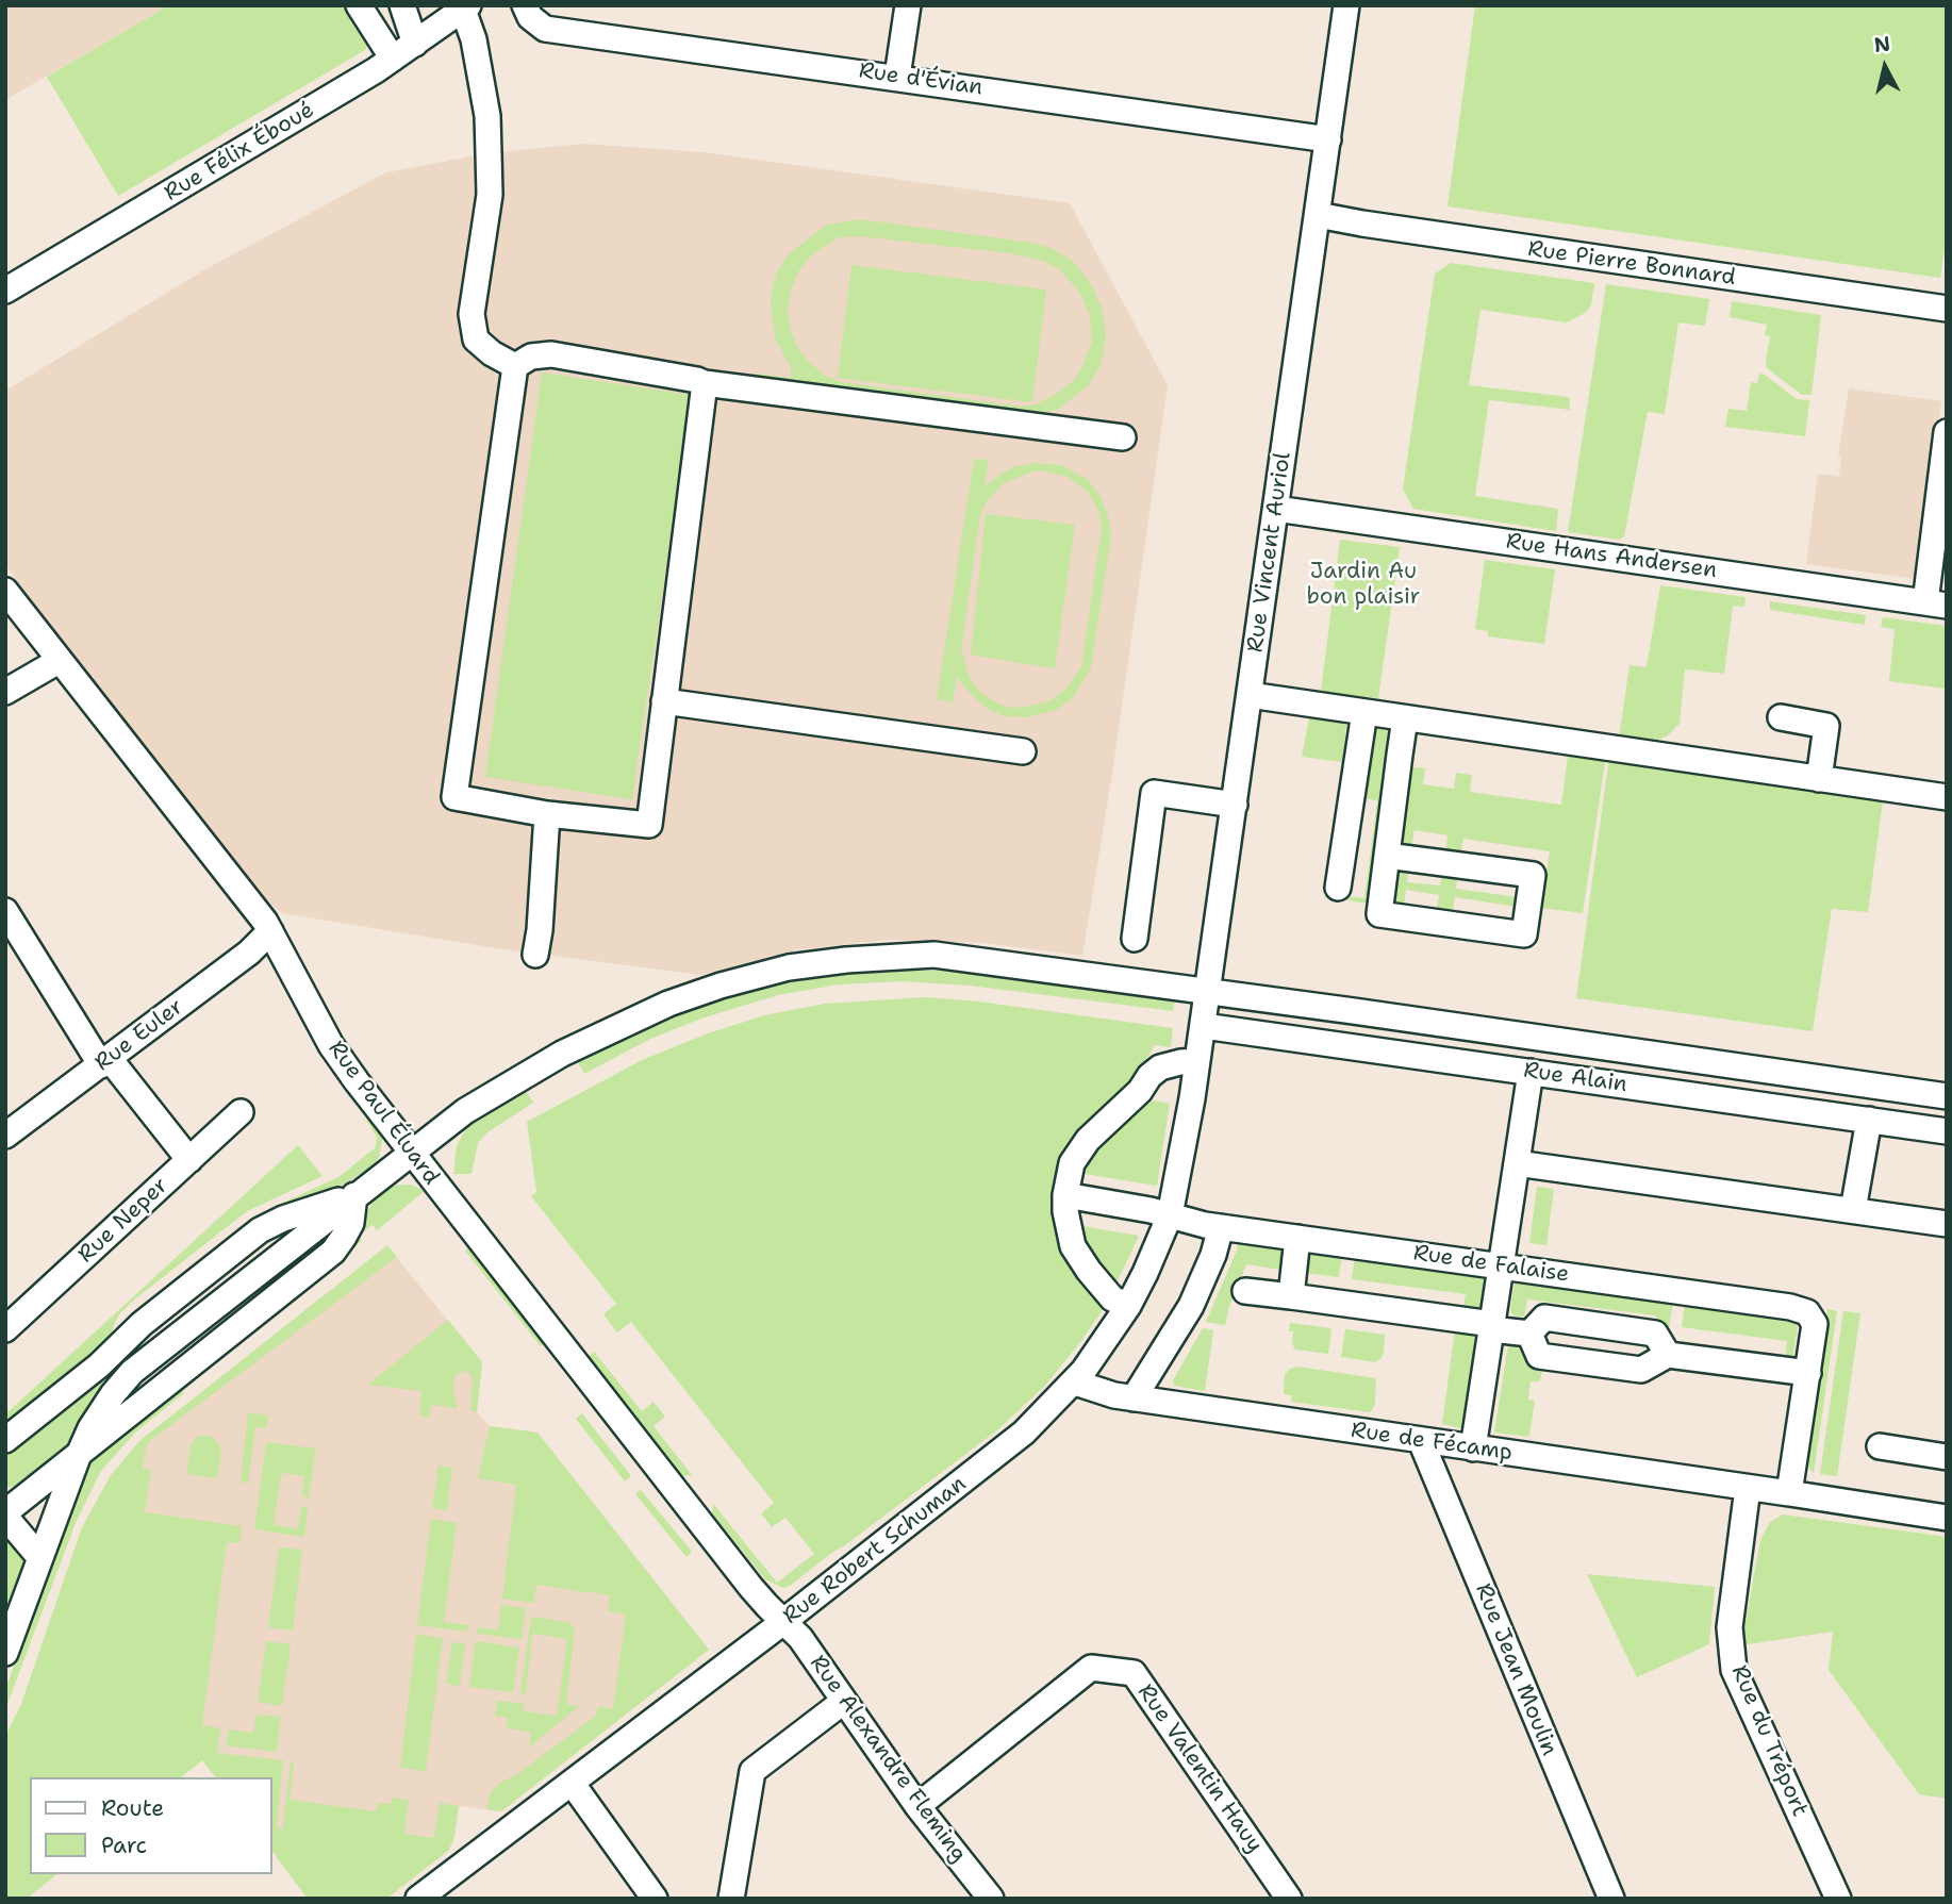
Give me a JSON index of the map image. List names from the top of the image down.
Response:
{
  "streets": {
    "street": [
      "Rue d'Évian",
      "Rue Félix Éboué",
      "Rue Pierre Bonnard",
      "Rue Vincent Auriol",
      "Rue Hans Andersen",
      "Rue Euler",
      "Rue Alain",
      "Rue Paul Éluard",
      "Rue Neper",
      "Rue de Falaise",
      "Rue de Fécamp",
      "Rue Robert Schuman",
      "Rue Jean Moulin",
      "Rue du Tréport",
      "Rue Alexandre Fleming",
      "Rue Valentin Hauy"
    ]
  },
  "crossings": [
    ["Rue d'Évian", "Rue Vincent Auriol"],
    ["Rue Pierre Bonnard", "Rue Vincent Auriol"],
    ["Rue Vincent Auriol", "Rue Hans Andersen"],
    ["Rue Vincent Auriol", "Rue Alain"],
    ["Rue Vincent Auriol", "Rue Robert Schuman"],
    ["Rue Euler", "Rue Paul Éluard"],
    ["Rue Paul Éluard", "Rue Robert Schuman"],
    ["Rue Paul Éluard", "Rue Alexandre Fleming"],
    ["Rue de Falaise", "Rue Robert Schuman"],
    ["Rue de Fécamp", "Rue Robert Schuman"],
    ["Rue de Fécamp", "Rue Jean Moulin"],
    ["Rue de Fécamp", "Rue du Tréport"],
    ["Rue Robert Schuman", "Rue Alexandre Fleming"],
    ["Rue Alexandre Fleming", "Rue Valentin Hauy"]
  ],
  "parks": ["Jardin Au bon plaisir"],
  "legend": ["Route", "Parc"],
  "north": "top"
}
